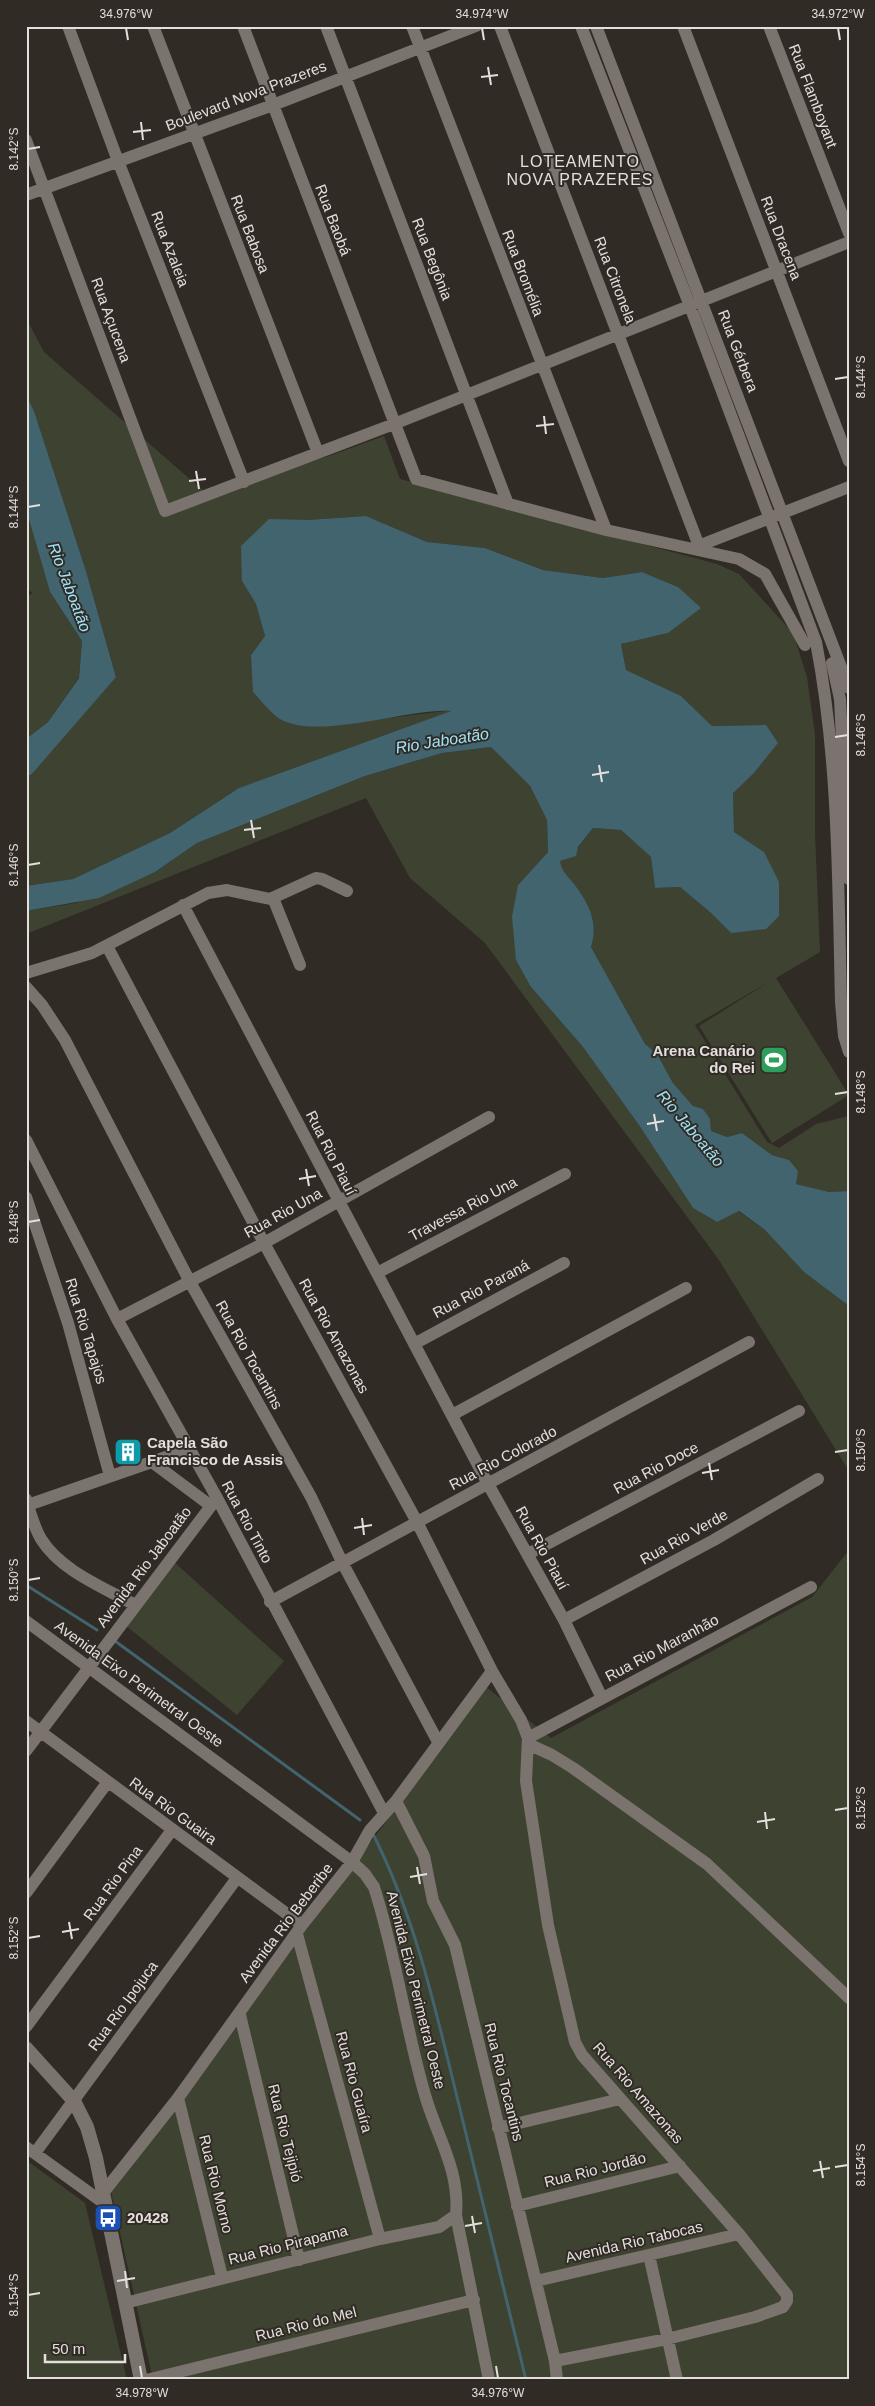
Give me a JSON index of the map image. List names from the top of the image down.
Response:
{
  "streets": {
    "street": [
      "Boulevard Nova Prazeres",
      "Rua Flamboyant",
      "Rua Baobá",
      "Rua Babosa",
      "Rua Dracena",
      "Rua Azaleia",
      "Rua Begônia",
      "Rua Bromélia",
      "Rua Citronela",
      "Rua Açucena",
      "Rua Gérbera",
      "Rua Rio Piauí",
      "Travessa Rio Una",
      "Rua Rio Una",
      "Rua Rio Paraná",
      "Rua Rio Tapajos",
      "Rua Rio Amazonas",
      "Rua Rio Tocantins",
      "Rua Rio Colorado",
      "Rua Rio Doce",
      "Rua Rio Tinto",
      "Rua Rio Verde",
      "Avenida Rio Jaboatão",
      "Rua Rio Maranhão",
      "Avenida Eixo Perimetral Oeste",
      "Rua Rio Guaira",
      "Rua Rio Pina",
      "Avenida Rio Beberibe",
      "Rua Rio Ipojuca",
      "Rua Rio Guaíra",
      "Rua Rio Tejipió",
      "Rua Rio Jordão",
      "Rua Rio Morno",
      "Avenida Rio Tabocas",
      "Rua Rio Pirapama",
      "Rua Rio do Mel"
    ]
  },
  "crossings": [
    ["Boulevard Nova Prazeres", "Rua Baobá"],
    ["Boulevard Nova Prazeres", "Rua Babosa"],
    ["Boulevard Nova Prazeres", "Rua Azaleia"],
    ["Boulevard Nova Prazeres", "Rua Begônia"],
    ["Boulevard Nova Prazeres", "Rua Bromélia"],
    ["Boulevard Nova Prazeres", "Rua Açucena"],
    ["Rua Baobá", "Rua Begônia"],
    ["Rua Azaleia", "Rua Açucena"],
    ["Rua Rio Piauí", "Travessa Rio Una"],
    ["Rua Rio Piauí", "Rua Rio Una"],
    ["Rua Rio Piauí", "Rua Rio Paraná"],
    ["Rua Rio Piauí", "Rua Rio Colorado"],
    ["Rua Rio Piauí", "Rua Rio Doce"],
    ["Rua Rio Piauí", "Rua Rio Verde"],
    ["Rua Rio Piauí", "Rua Rio Maranhão"],
    ["Rua Rio Una", "Rua Rio Amazonas"],
    ["Rua Rio Una", "Rua Rio Tocantins"],
    ["Rua Rio Una", "Rua Rio Tinto"],
    ["Rua Rio Amazonas", "Rua Rio Colorado"],
    ["Rua Rio Amazonas", "Rua Rio Maranhão"],
    ["Rua Rio Amazonas", "Avenida Rio Beberibe"],
    ["Rua Rio Amazonas", "Rua Rio Jordão"],
    ["Rua Rio Amazonas", "Avenida Rio Tabocas"],
    ["Rua Rio Tocantins", "Rua Rio Colorado"],
    ["Rua Rio Tocantins", "Avenida Rio Beberibe"],
    ["Rua Rio Tocantins", "Rua Rio Jordão"],
    ["Rua Rio Tocantins", "Avenida Rio Tabocas"],
    ["Rua Rio Colorado", "Rua Rio Tinto"],
    ["Rua Rio Tinto", "Avenida Rio Jaboatão"],
    ["Rua Rio Tinto", "Avenida Rio Beberibe"],
    ["Avenida Rio Jaboatão", "Avenida Eixo Perimetral Oeste"],
    ["Avenida Rio Jaboatão", "Rua Rio Guaira"],
    ["Avenida Eixo Perimetral Oeste", "Avenida Rio Beberibe"],
    ["Avenida Eixo Perimetral Oeste", "Rua Rio Pirapama"],
    ["Avenida Eixo Perimetral Oeste", "Rua Rio do Mel"],
    ["Rua Rio Guaira", "Rua Rio Pina"],
    ["Rua Rio Guaira", "Avenida Rio Beberibe"],
    ["Rua Rio Guaira", "Rua Rio Ipojuca"],
    ["Rua Rio Guaira", "Rua Rio Guaíra"],
    ["Avenida Rio Beberibe", "Rua Rio Guaíra"],
    ["Avenida Rio Beberibe", "Rua Rio Tejipió"],
    ["Avenida Rio Beberibe", "Rua Rio Morno"],
    ["Rua Rio Guaíra", "Rua Rio Pirapama"],
    ["Rua Rio Tejipió", "Rua Rio Pirapama"],
    ["Rua Rio Morno", "Rua Rio Pirapama"]
  ],
  "districts": ["LOTEAMENTO NOVA PRAZERES"],
  "water": ["Rio Jaboatão"],
  "places": {
    "sports": ["Arena Canário do Rei"],
    "building": ["Capela São Francisco de Assis"],
    "bus stop": ["20428"]
  },
  "scale_bar": "50 m",
  "coordinates": [
    "34.976°W",
    "34.974°W",
    "34.972°W",
    "8.142°S",
    "8.144°S",
    "8.146°S",
    "8.148°S",
    "8.150°S",
    "8.152°S",
    "8.154°S",
    "34.978°W"
  ]
}
